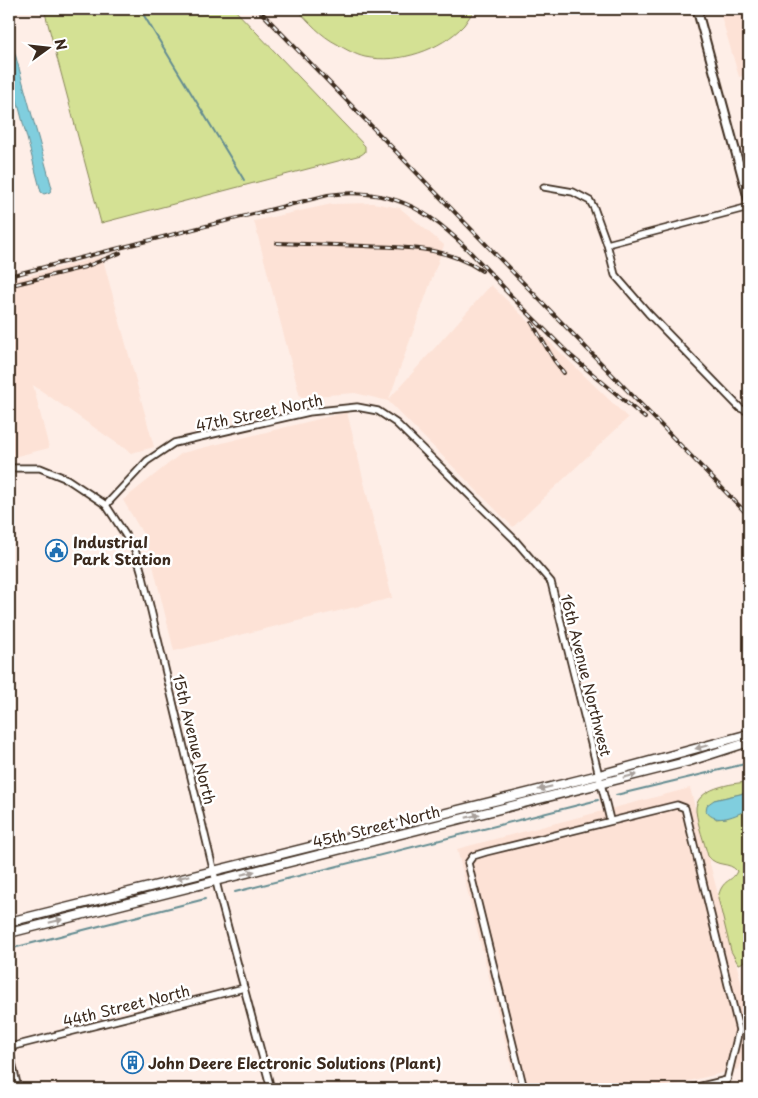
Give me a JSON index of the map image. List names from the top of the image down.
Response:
{
  "streets": {
    "main road": ["45th Street North"],
    "street": [
      "47th Street North",
      "16th Avenue Northwest",
      "15th Avenue North",
      "44th Street North"
    ]
  },
  "crossings": [
    ["47th Street North", "16th Avenue Northwest"],
    ["47th Street North", "15th Avenue North"],
    ["16th Avenue Northwest", "45th Street North"],
    ["15th Avenue North", "45th Street North"],
    ["15th Avenue North", "44th Street North"]
  ],
  "places": {
    "public building": ["Industrial Park Station"],
    "building": ["John Deere Electronic Solutions (Plant)"]
  },
  "north": "right"
}
